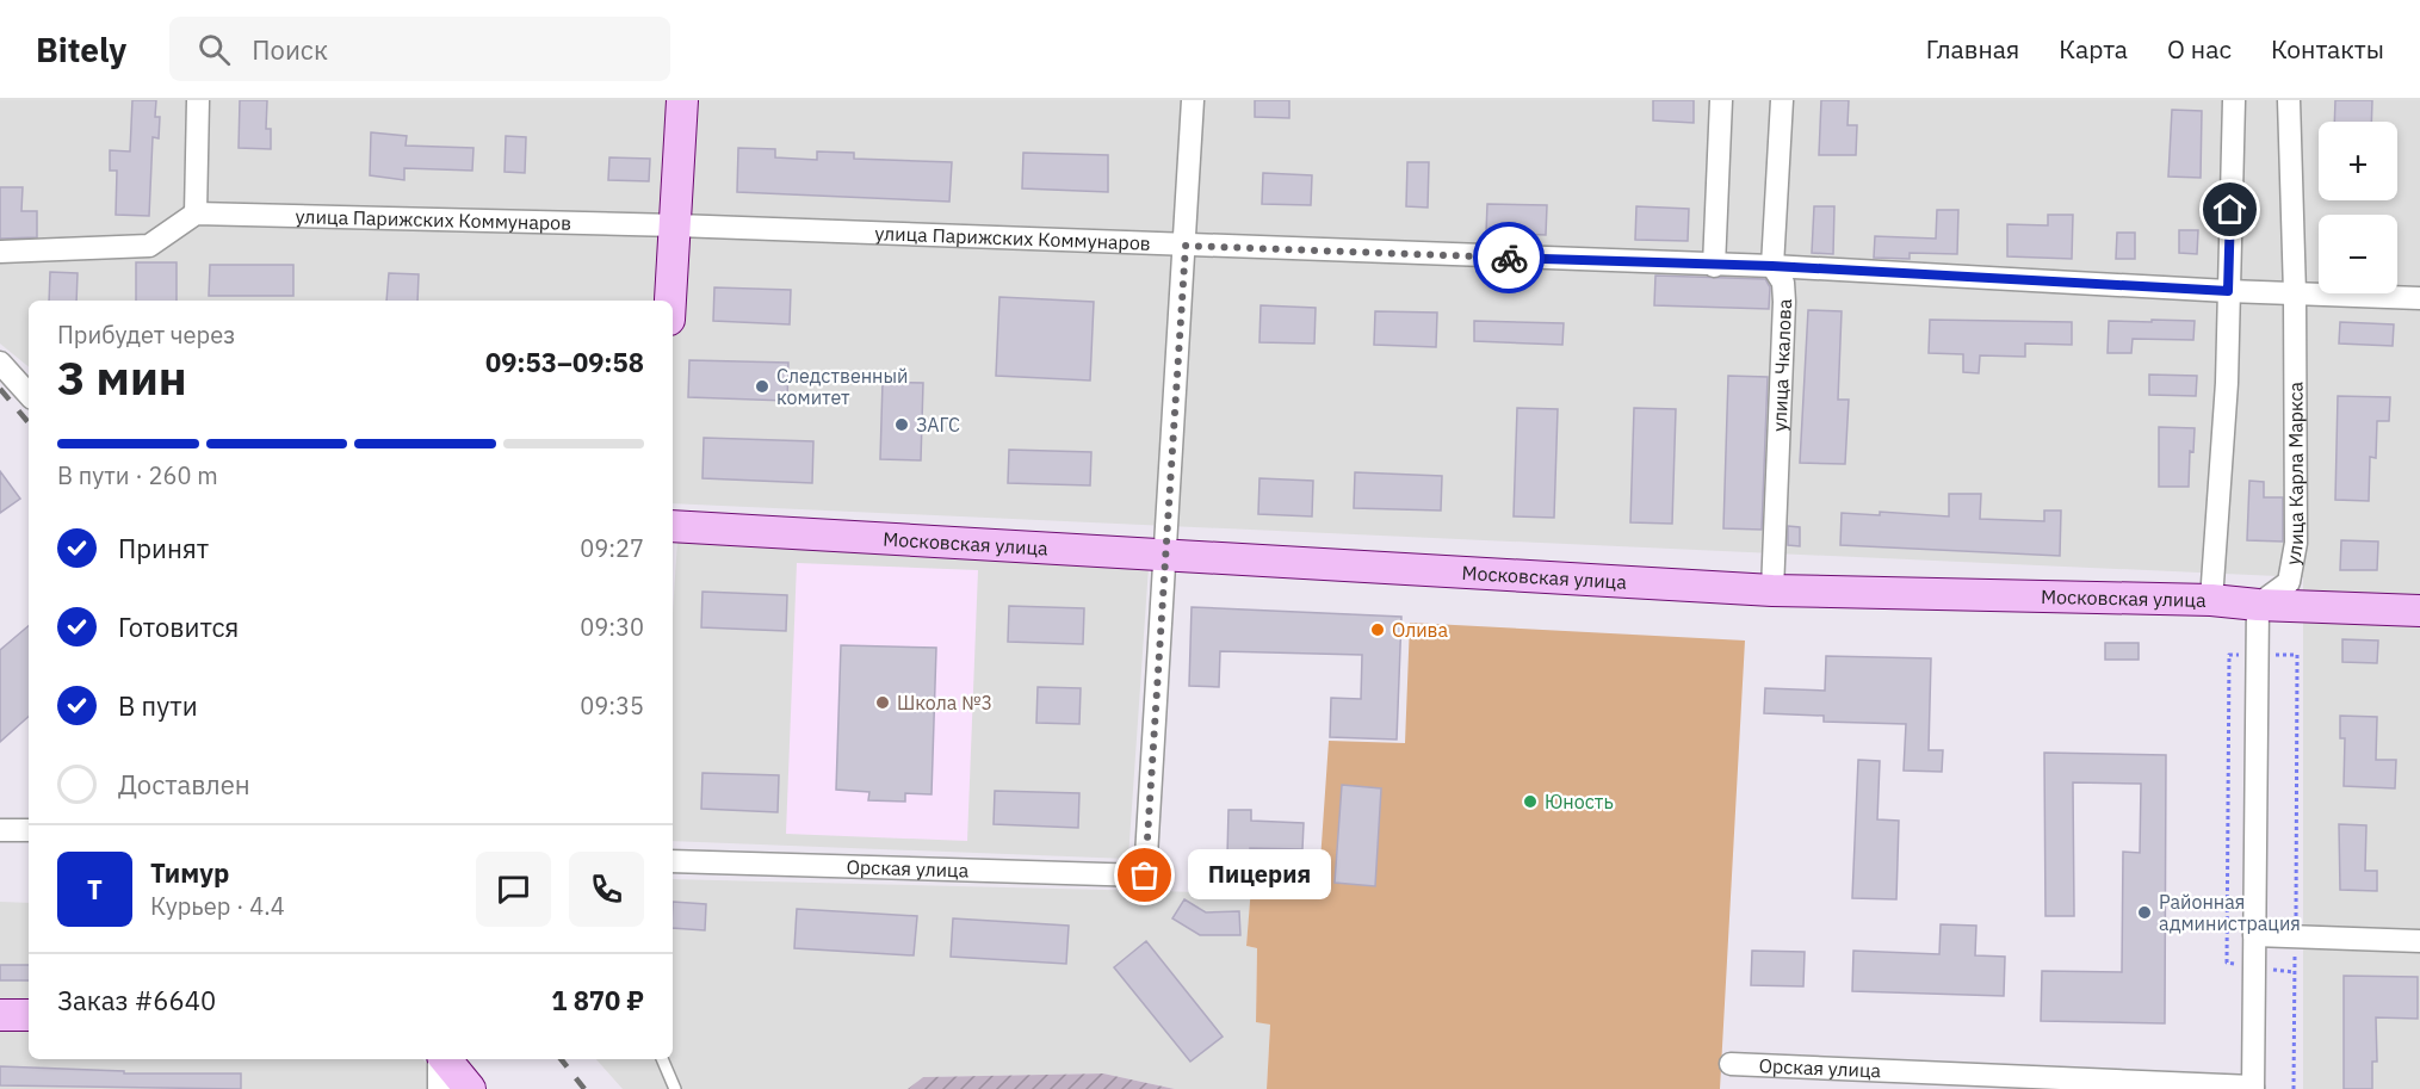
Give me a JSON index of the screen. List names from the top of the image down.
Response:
{
  "streets": {
    "street": [
      "улица Парижских Коммунаров",
      "улица Чкалова",
      "улица Карла Маркса",
      "Московская улица",
      "Орская улица"
    ]
  },
  "crossings": [
    ["улица Парижских Коммунаров", "улица Чкалова"],
    ["улица Парижских Коммунаров", "улица Карла Маркса"],
    ["улица Чкалова", "Московская улица"],
    ["улица Карла Маркса", "Московская улица"],
    ["Московская улица", "Орская улица"]
  ],
  "places": [
    "Следственный комитет",
    "ЗАГС",
    "Олива",
    "Школа №3",
    "Юность",
    "Пицерия",
    "Районная администрация"
  ],
  "page": {
    "header": "Bitely",
    "search": "Поиск",
    "nav": [
      "Главная",
      "Карта",
      "О нас",
      "Контакты"
    ],
    "map_buttons": ["+", "−"],
    "heading": ["3 мин", "Прибудет через", "09:53–09:58"],
    "panel": [
      "Тимур",
      "Курьер · 4.4",
      "Заказ #6640",
      "1 870 ₽"
    ],
    "bar": "В пути · 260 m",
    "list": [
      ["Принят", "09:27"],
      ["Готовится", "09:30"],
      ["В пути", "09:35"],
      "Доставлен"
    ],
    "bubble": "Пицерия",
    "round": "Т"
  }
}
